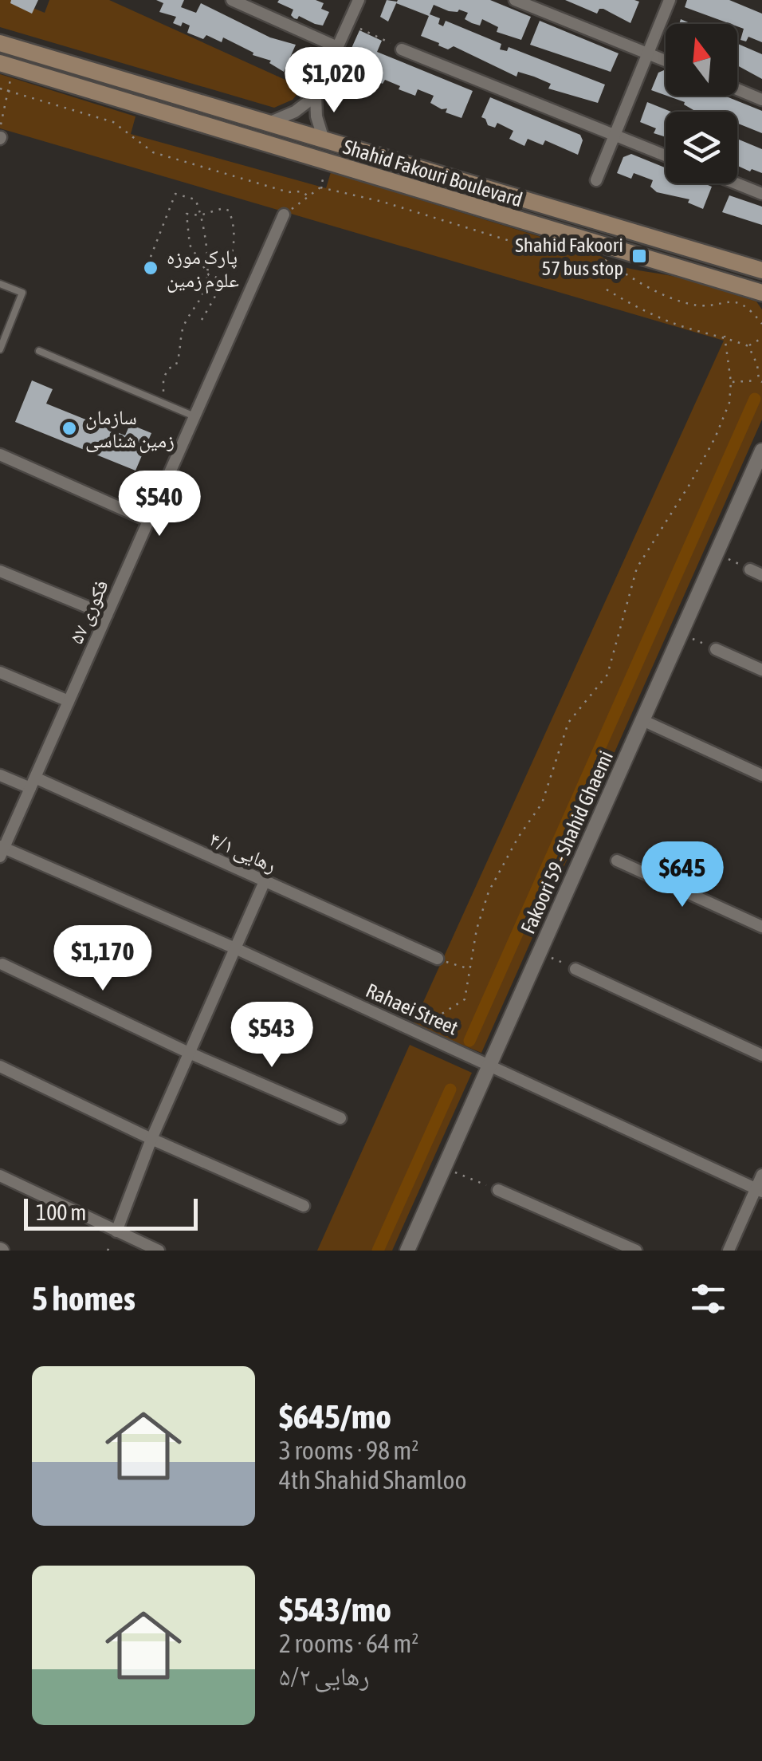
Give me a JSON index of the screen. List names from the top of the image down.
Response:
{
  "streets": {
    "main road": ["Shahid Fakouri Boulevard"],
    "street": [
      "فکوری ۵۷",
      "Fakoori 59 - Shahid Ghaemi",
      "رهایی ۴/۱",
      "Rahaei Street"
    ]
  },
  "crossings": [
    ["فکوری ۵۷", "رهایی ۴/۱"],
    ["فکوری ۵۷", "Rahaei Street"],
    ["Fakoori 59 - Shahid Ghaemi", "Rahaei Street"]
  ],
  "places": {
    "transit": ["Shahid Fakoori 57 bus stop"],
    "other": ["پارک موزه علوم زمین", "سازمان زمین شناسی"]
  },
  "scale_bar": "100 m",
  "north": "top",
  "page": {
    "price": [
      "$1,020",
      "$540",
      "$645",
      "$1,170",
      "$543"
    ],
    "scale": "100 m",
    "heading": "5 homes",
    "list": [
      {
        "name": "$645/mo",
        "note": "3 rooms · 98 m² · 4th Shahid Shamloo"
      },
      {
        "name": "$543/mo",
        "note": "2 rooms · 64 m² · رهایی ۵/۲"
      }
    ]
  }
}
